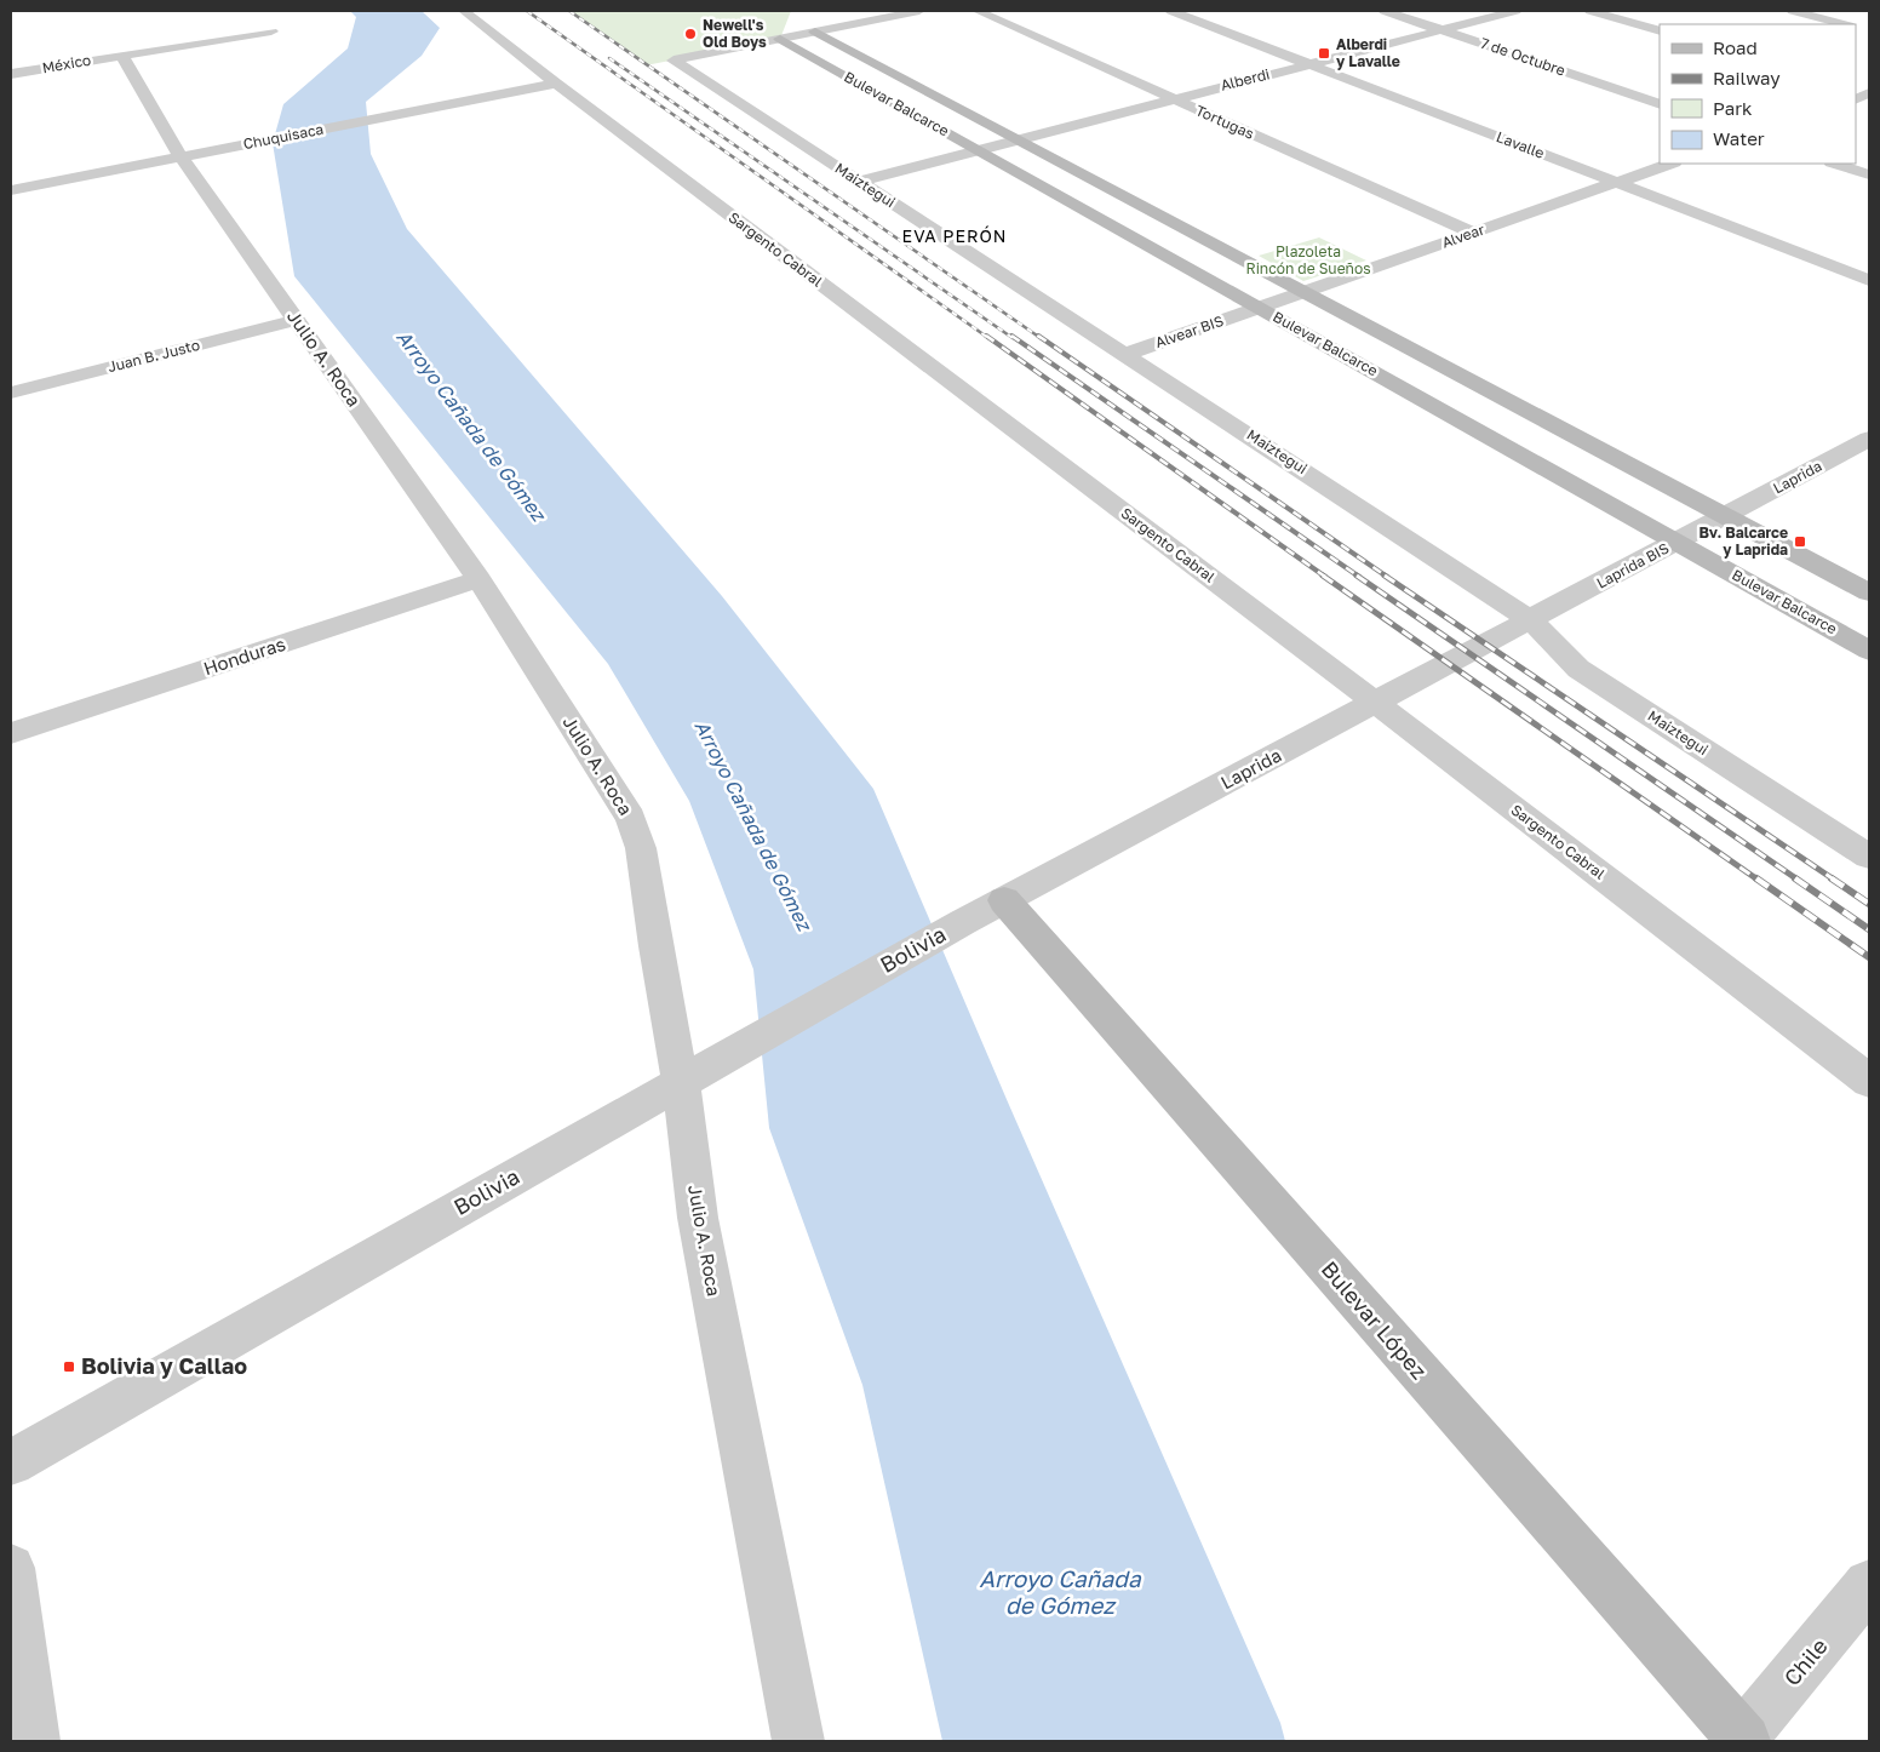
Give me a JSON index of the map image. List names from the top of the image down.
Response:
{
  "streets": {
    "main road": ["Bulevar Balcarce", "Bulevar López"],
    "street": [
      "7 de Octubre",
      "México",
      "Alberdi",
      "Tortugas",
      "Chuquisaca",
      "Lavalle",
      "Maiztegui",
      "Alvear",
      "Sargento Cabral",
      "Alvear BIS",
      "Juan B. Justo",
      "Julio A. Roca",
      "Laprida",
      "Laprida BIS",
      "Honduras",
      "Bolivia",
      "Chile"
    ]
  },
  "crossings": [
    ["7 de Octubre", "Alberdi"],
    ["México", "Julio A. Roca"],
    ["Alberdi", "Bulevar Balcarce"],
    ["Alberdi", "Tortugas"],
    ["Alberdi", "Lavalle"],
    ["Alberdi", "Maiztegui"],
    ["Bulevar Balcarce", "Maiztegui"],
    ["Bulevar Balcarce", "Alvear"],
    ["Bulevar Balcarce", "Alvear BIS"],
    ["Bulevar Balcarce", "Laprida"],
    ["Bulevar Balcarce", "Laprida BIS"],
    ["Tortugas", "Alvear"],
    ["Chuquisaca", "Sargento Cabral"],
    ["Chuquisaca", "Julio A. Roca"],
    ["Lavalle", "Alvear"],
    ["Maiztegui", "Alvear BIS"],
    ["Maiztegui", "Laprida"],
    ["Maiztegui", "Laprida BIS"],
    ["Alvear", "Alvear BIS"],
    ["Sargento Cabral", "Laprida"],
    ["Juan B. Justo", "Julio A. Roca"],
    ["Julio A. Roca", "Honduras"],
    ["Julio A. Roca", "Bolivia"],
    ["Laprida", "Laprida BIS"],
    ["Laprida", "Bolivia"],
    ["Laprida", "Bulevar López"],
    ["Bulevar López", "Chile"]
  ],
  "districts": ["EVA PERÓN"],
  "water": ["Arroyo Cañada de Gómez"],
  "parks": ["Plazoleta Rincón de Sueños"],
  "places": {
    "other": ["Newell's Old Boys"],
    "transit": ["Alberdi y Lavalle", "Bv. Balcarce y Laprida", "Bolivia y Callao"]
  },
  "legend": [
    "Road",
    "Railway",
    "Park",
    "Water"
  ]
}
